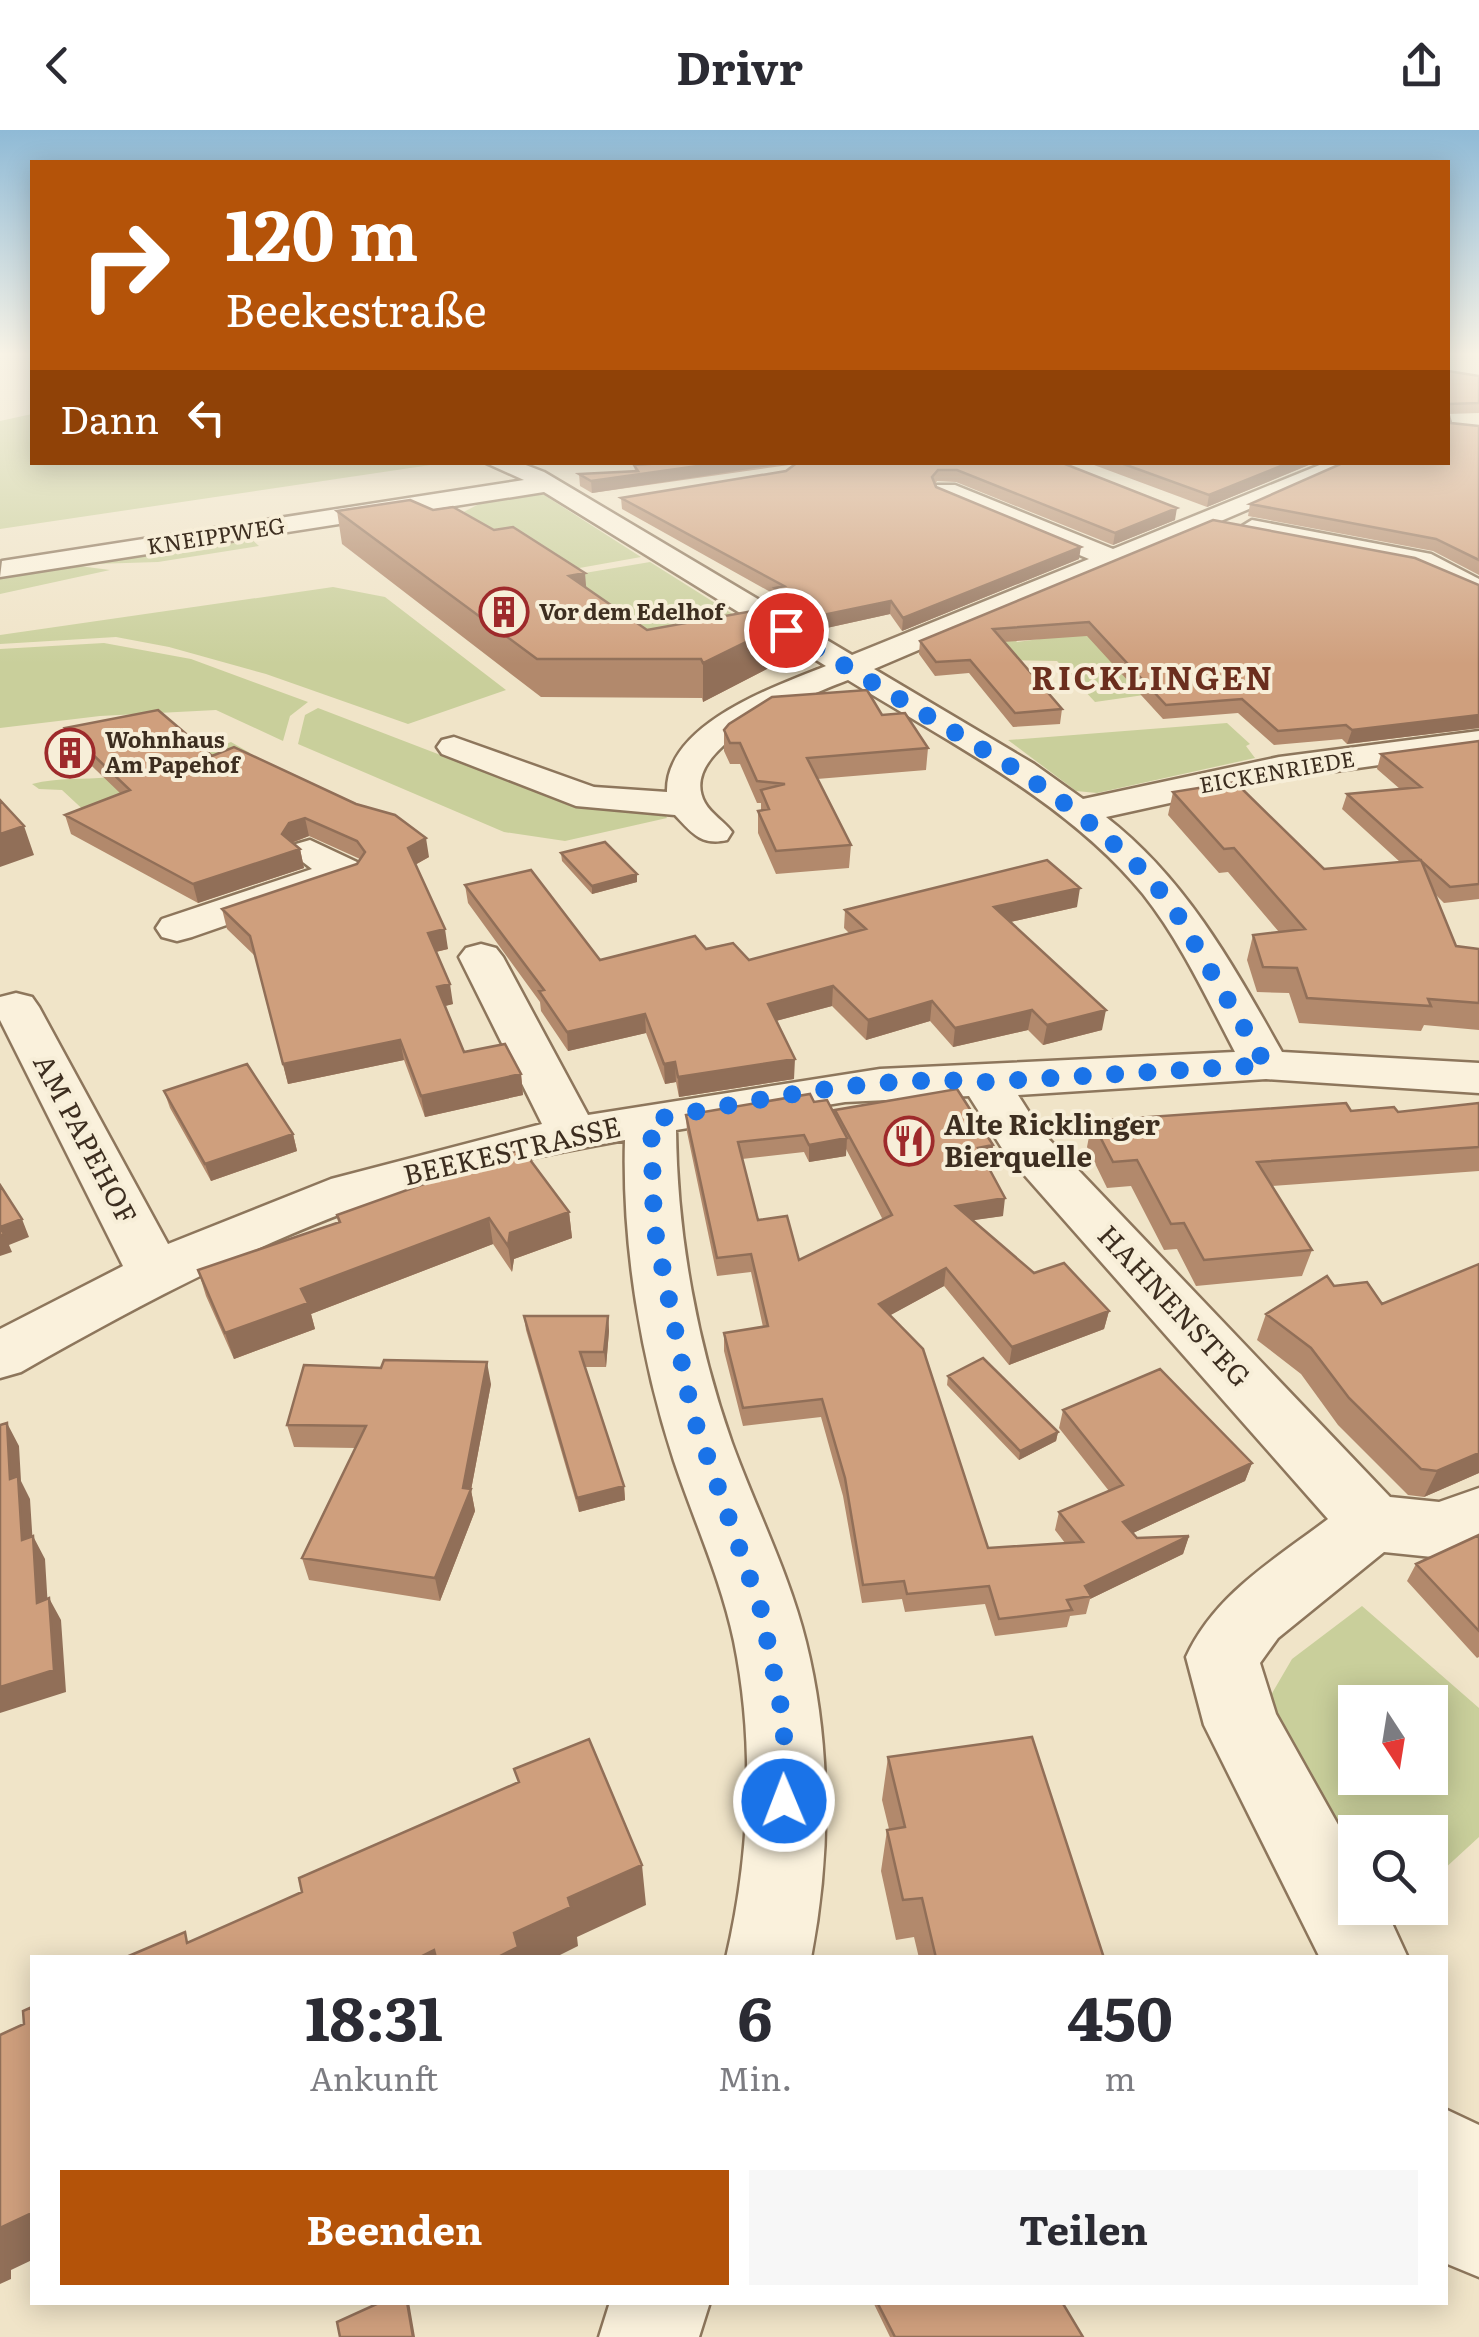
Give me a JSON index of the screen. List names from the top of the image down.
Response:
{
  "streets": {
    "street": [
      "KNEIPPWEG",
      "EICKENRIEDE",
      "AM PAPEHOF",
      "BEEKESTRASSE",
      "HAHNENSTEG"
    ]
  },
  "crossings": [
    ["AM PAPEHOF", "BEEKESTRASSE"],
    ["BEEKESTRASSE", "HAHNENSTEG"]
  ],
  "districts": ["RICKLINGEN"],
  "places": {
    "building": ["Vor dem Edelhof", "Wohnhaus Am Papehof"],
    "restaurant": ["Alte Ricklinger Bierquelle"]
  },
  "north": "bottom",
  "page": {
    "header": "Drivr",
    "turn": ["120 m", "Beekestraße"],
    "then": "Dann",
    "eta": [
      "18:31",
      "Ankunft",
      "6",
      "Min.",
      "450",
      "m"
    ],
    "buttons": ["Beenden", "Teilen"]
  }
}
